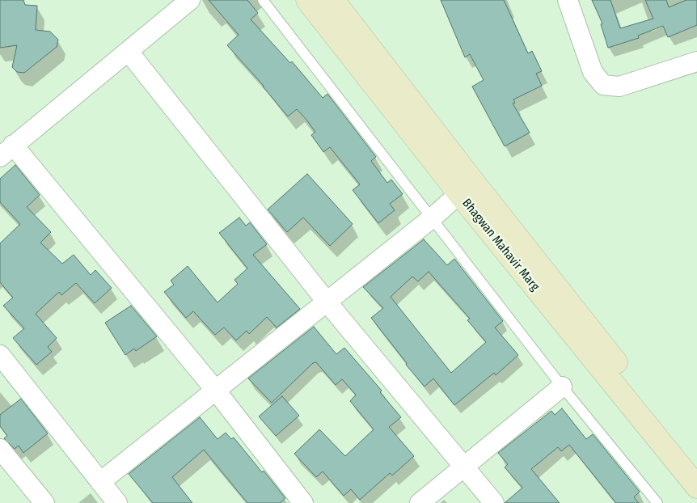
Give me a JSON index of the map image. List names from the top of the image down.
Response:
{
  "streets": {
    "street": ["Bhagwan Mahavir Marg"]
  }
}
